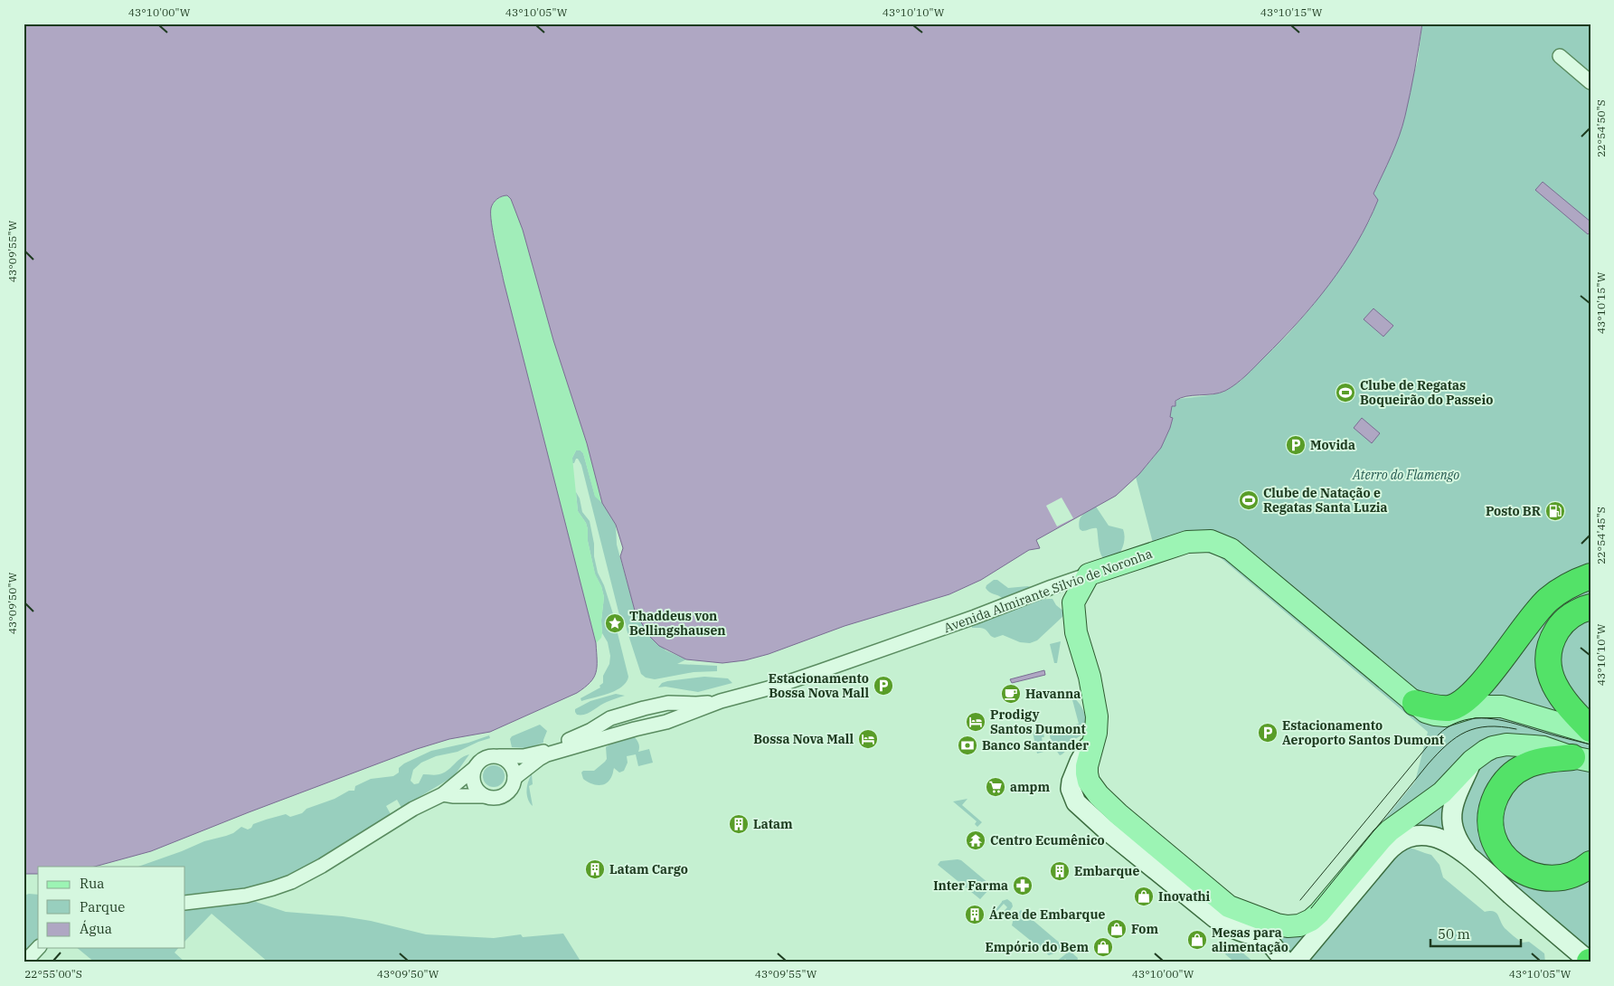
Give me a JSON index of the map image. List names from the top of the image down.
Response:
{
  "streets": {
    "main road": ["Avenida Almirante Silvio de Noronha"]
  },
  "parks": ["Aterro do Flamengo"],
  "places": {
    "sports": ["Clube de Regatas Boqueirão do Passeio", "Clube de Natação e Regatas Santa Luzia"],
    "parking": ["Movida", "Estacionamento Bossa Nova Mall", "Estacionamento Aeroporto Santos Dumont"],
    "fuel station": ["Posto BR"],
    "place": ["Thaddeus von Bellingshausen"],
    "cafe": ["Havanna"],
    "hotel": ["Prodigy Santos Dumont", "Bossa Nova Mall"],
    "bank": ["Banco Santander"],
    "supermarket": ["ampm"],
    "building": [
      "Latam",
      "Latam Cargo",
      "Embarque",
      "Área de Embarque"
    ],
    "temple": ["Centro Ecumênico"],
    "pharmacy": ["Inter Farma"],
    "shop": [
      "Inovathi",
      "Fom",
      "Mesas para alimentação",
      "Empório do Bem"
    ]
  },
  "legend": ["Rua", "Parque", "Água"],
  "scale_bar": "50 m",
  "coordinates": [
    "43°10'00\"W",
    "43°10'05\"W",
    "43°10'10\"W",
    "43°10'15\"W",
    "22°54'50\"S",
    "43°09'55\"W",
    "22°54'45\"S",
    "43°09'50\"W",
    "22°55'00\"S"
  ]
}
